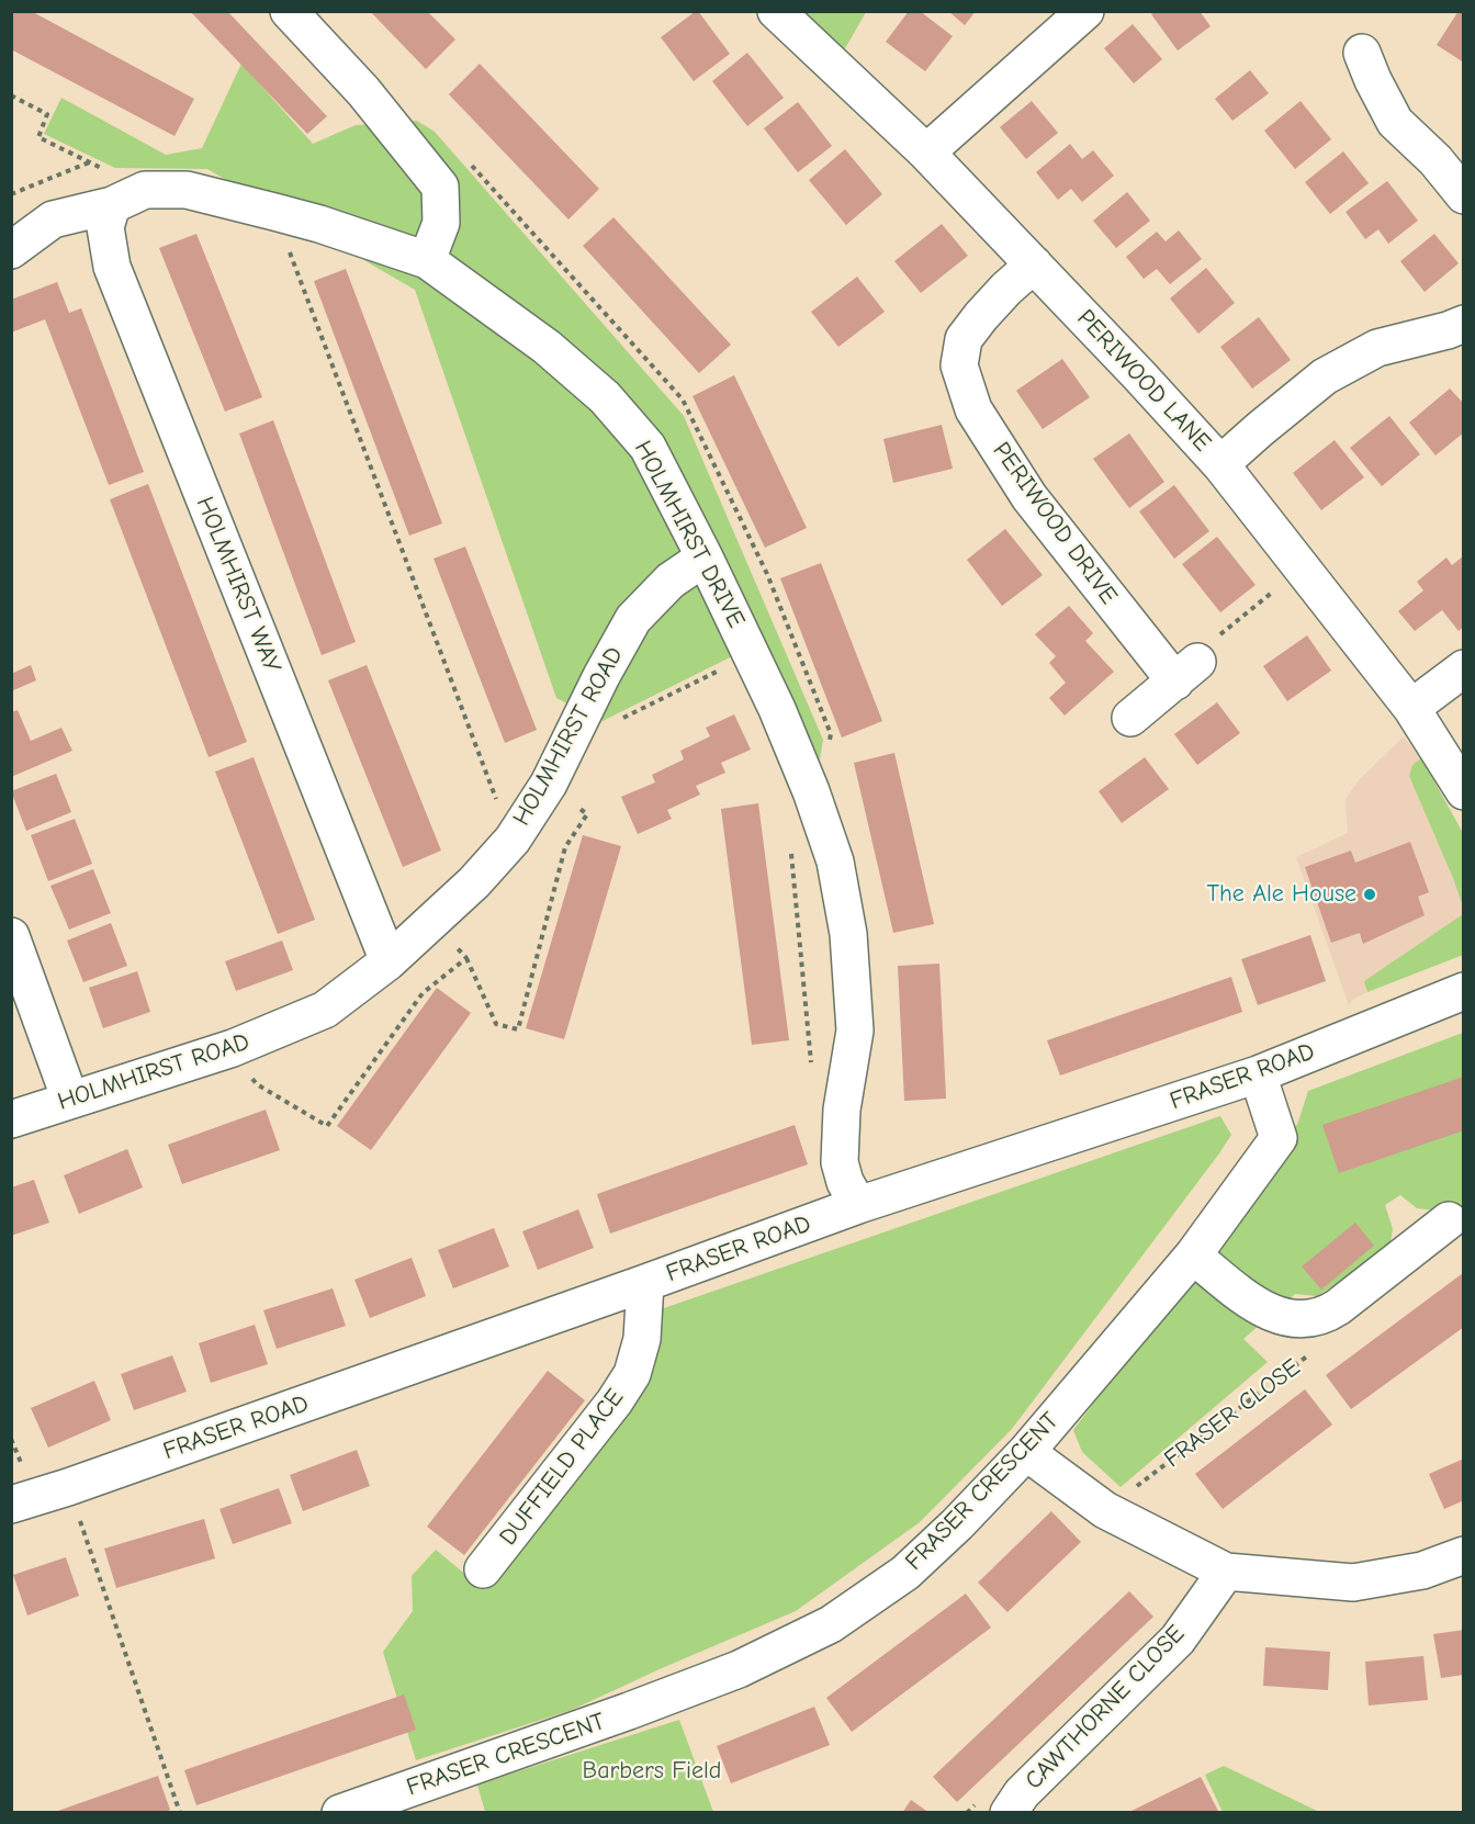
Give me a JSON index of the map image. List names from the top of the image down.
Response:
{
  "streets": {
    "street": [
      "PERIWOOD LANE",
      "PERIWOOD DRIVE",
      "HOLMHIRST DRIVE",
      "HOLMHIRST WAY",
      "HOLMHIRST ROAD",
      "FRASER ROAD",
      "FRASER CLOSE",
      "DUFFIELD PLACE",
      "FRASER CRESCENT",
      "CAWTHORNE CLOSE"
    ]
  },
  "crossings": [
    ["PERIWOOD LANE", "PERIWOOD DRIVE"],
    ["HOLMHIRST DRIVE", "HOLMHIRST WAY"],
    ["HOLMHIRST DRIVE", "HOLMHIRST ROAD"],
    ["HOLMHIRST DRIVE", "FRASER ROAD"],
    ["HOLMHIRST WAY", "HOLMHIRST ROAD"],
    ["FRASER ROAD", "DUFFIELD PLACE"],
    ["FRASER ROAD", "FRASER CRESCENT"],
    ["FRASER CLOSE", "FRASER CRESCENT"]
  ],
  "parks": ["Barbers Field"],
  "places": ["The Ale House"]
}
